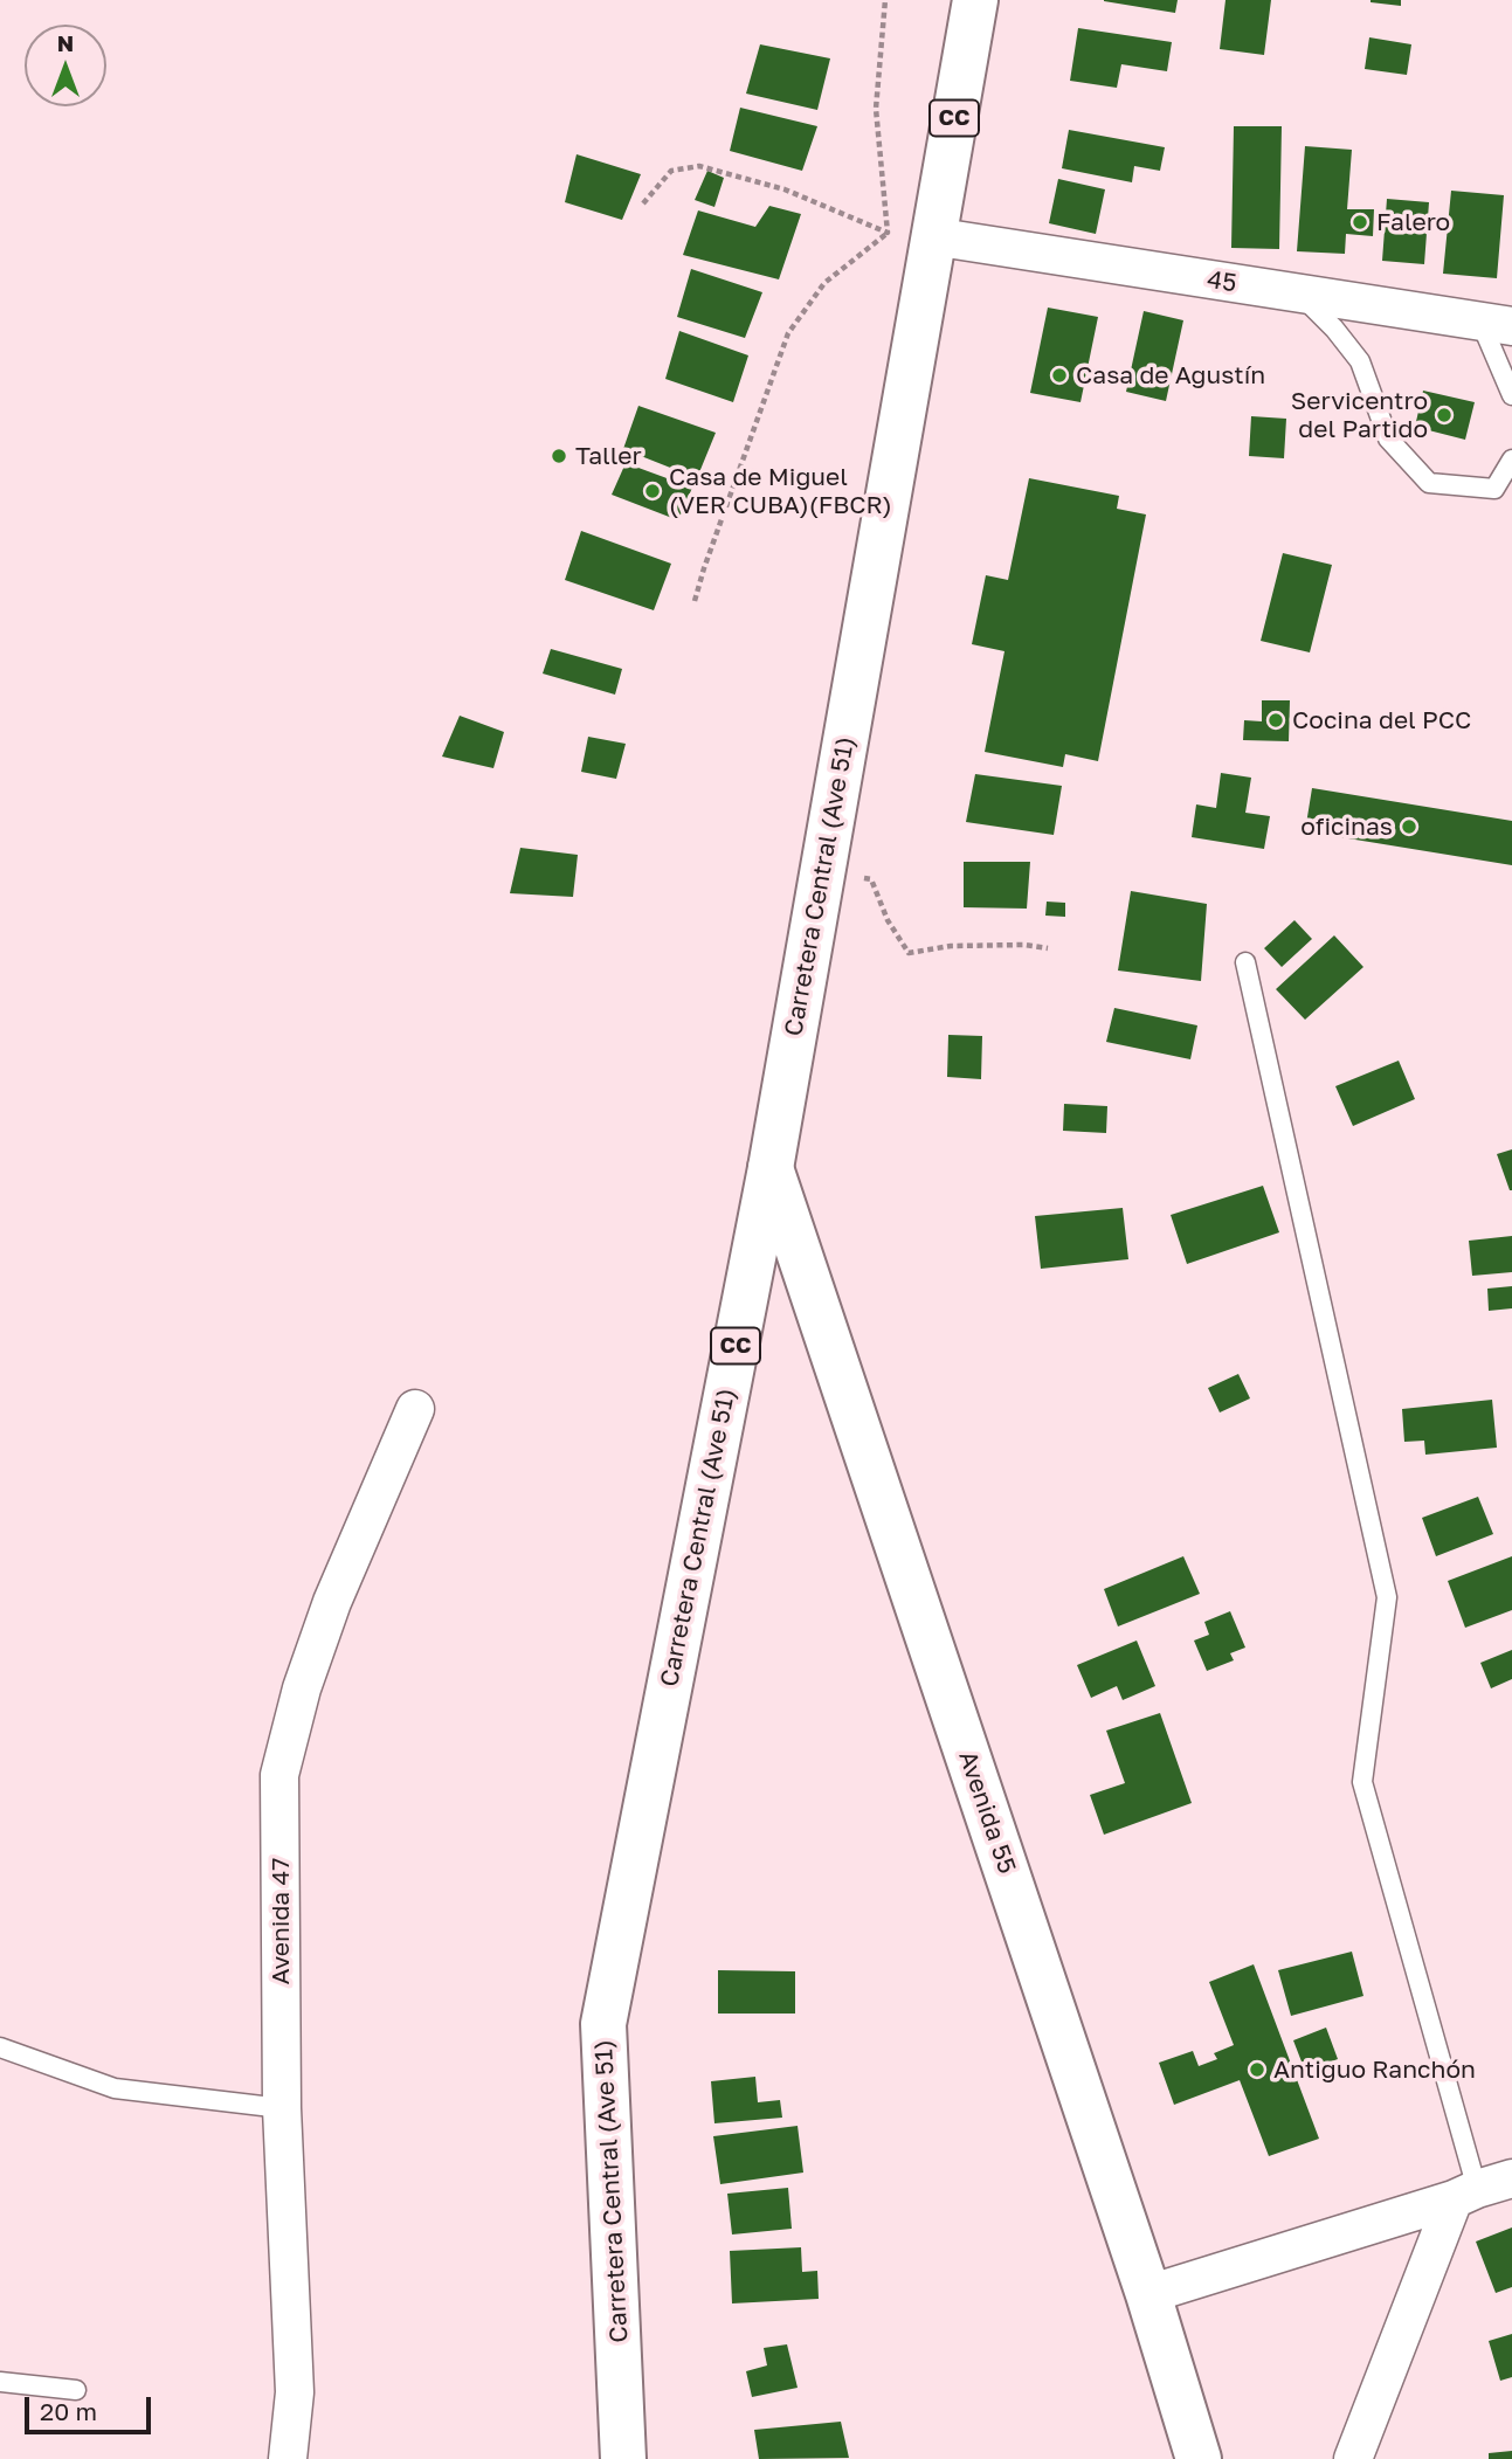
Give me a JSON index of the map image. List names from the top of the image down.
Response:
{
  "streets": {
    "main road": ["CC", "Carretera Central (Ave 51)", "Avenida 55"],
    "street": ["45", "Avenida 47"]
  },
  "crossings": [
    ["CC", "45"],
    ["CC", "Carretera Central (Ave 51)"],
    ["45", "Carretera Central (Ave 51)"],
    ["Carretera Central (Ave 51)", "Avenida 55"]
  ],
  "places": [
    "Falero",
    "Casa de Agustín",
    "Servicentro del Partido",
    "Taller",
    "Casa de Miguel (VER CUBA)(FBCR)",
    "Cocina del PCC",
    "oficinas",
    "Antiguo Ranchón"
  ],
  "scale_bar": "20 m",
  "north": "top"
}
